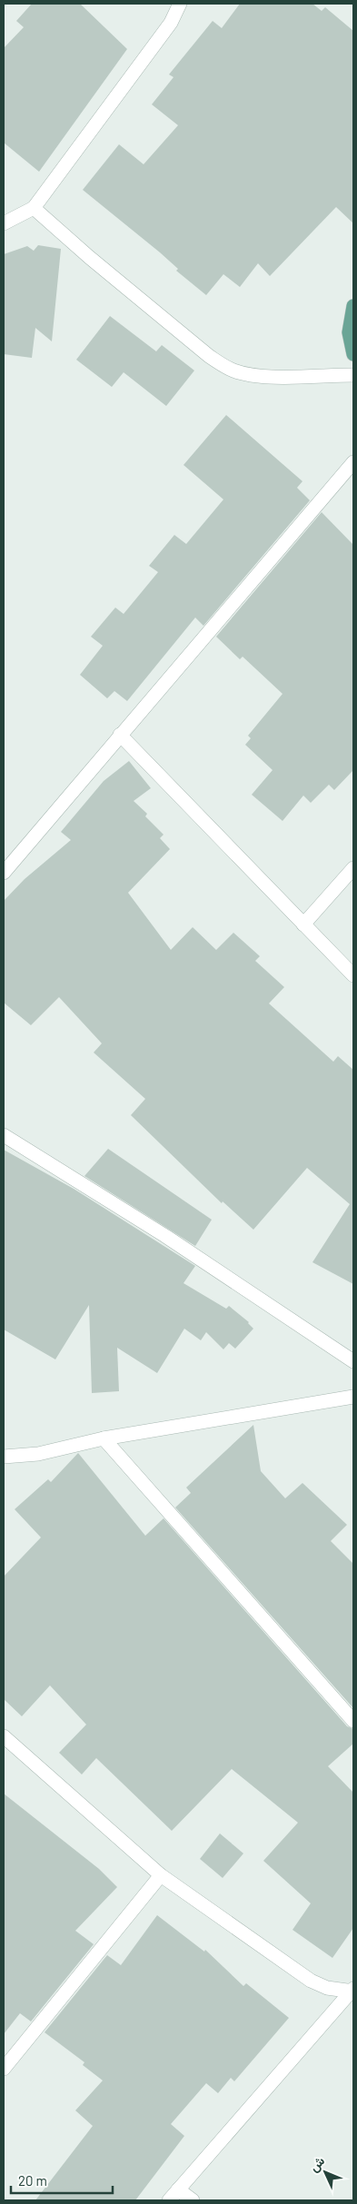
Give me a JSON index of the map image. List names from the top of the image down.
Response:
{
  "scale_bar": "20 m",
  "north": "top left"
}
